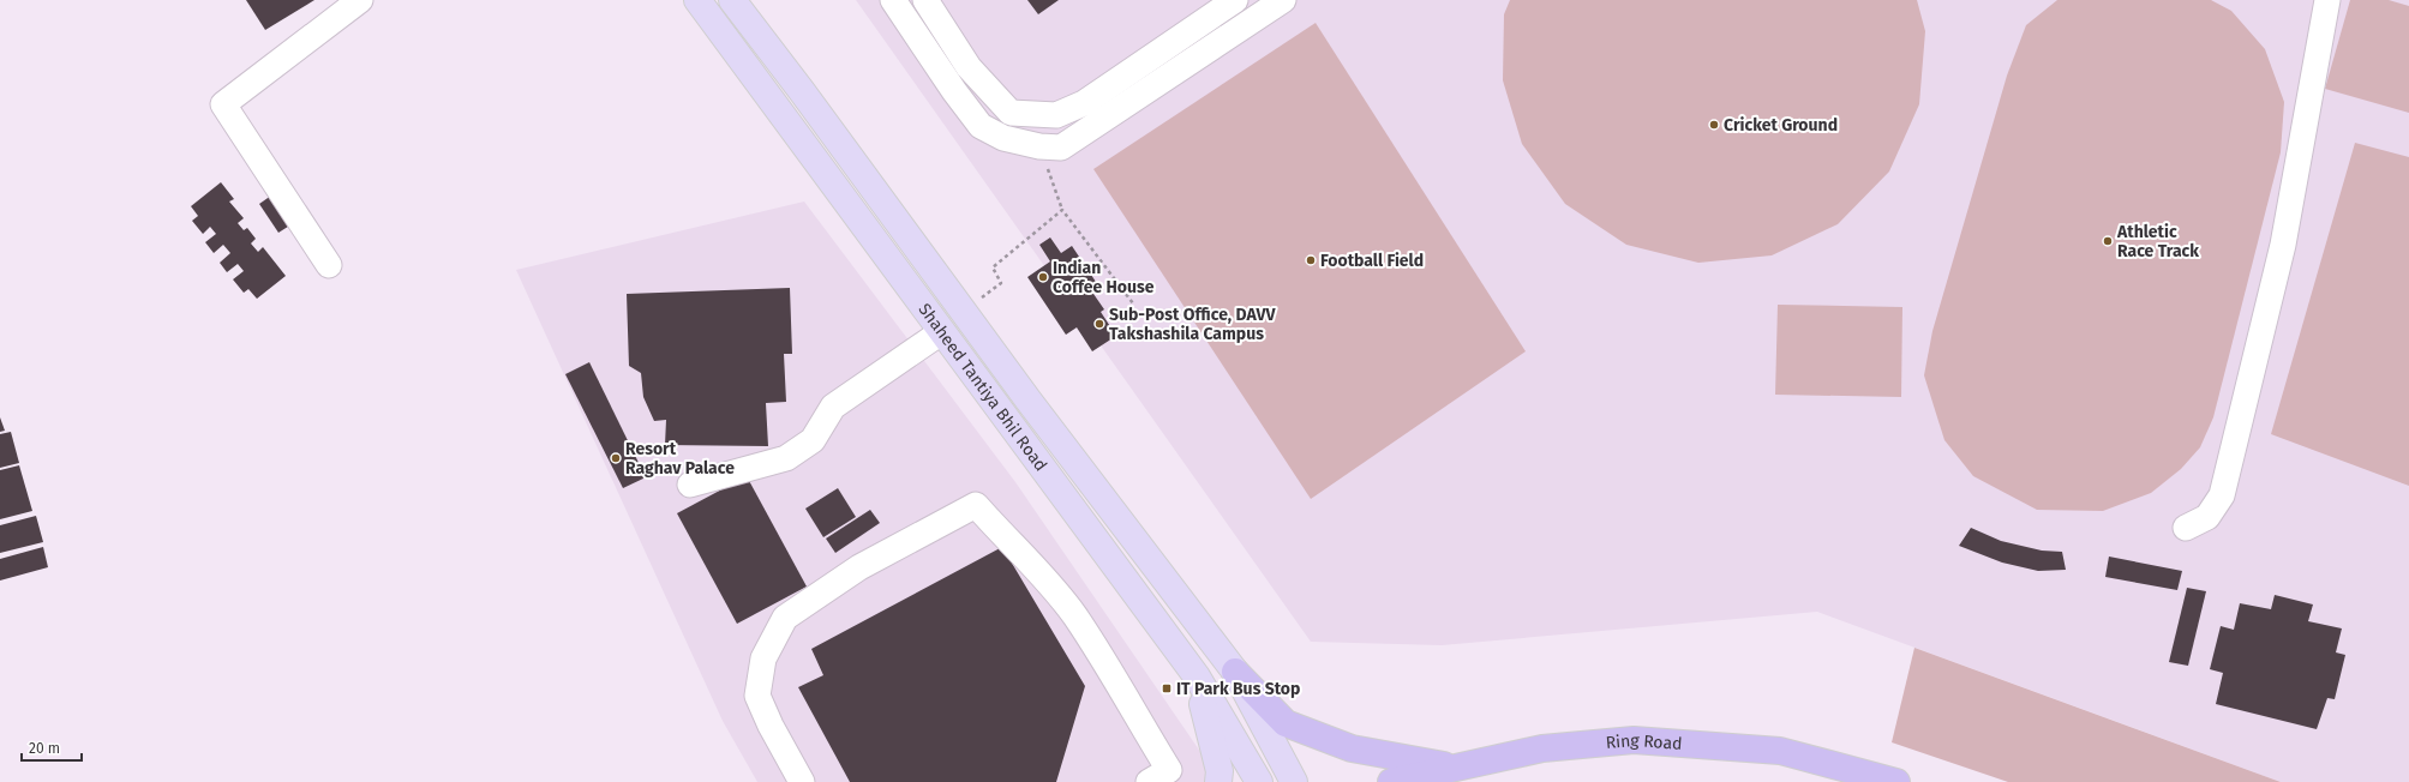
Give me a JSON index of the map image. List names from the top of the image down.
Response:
{
  "streets": {
    "highway": ["Ring Road"],
    "main road": ["Shaheed Tantiya Bhil Road"]
  },
  "places": {
    "other": [
      "Cricket Ground",
      "Athletic Race Track",
      "Football Field",
      "Indian Coffee House",
      "Sub-Post Office, DAVV Takshashila Campus",
      "Resort Raghav Palace"
    ],
    "transit": ["IT Park Bus Stop"]
  },
  "scale_bar": "20 m"
}
